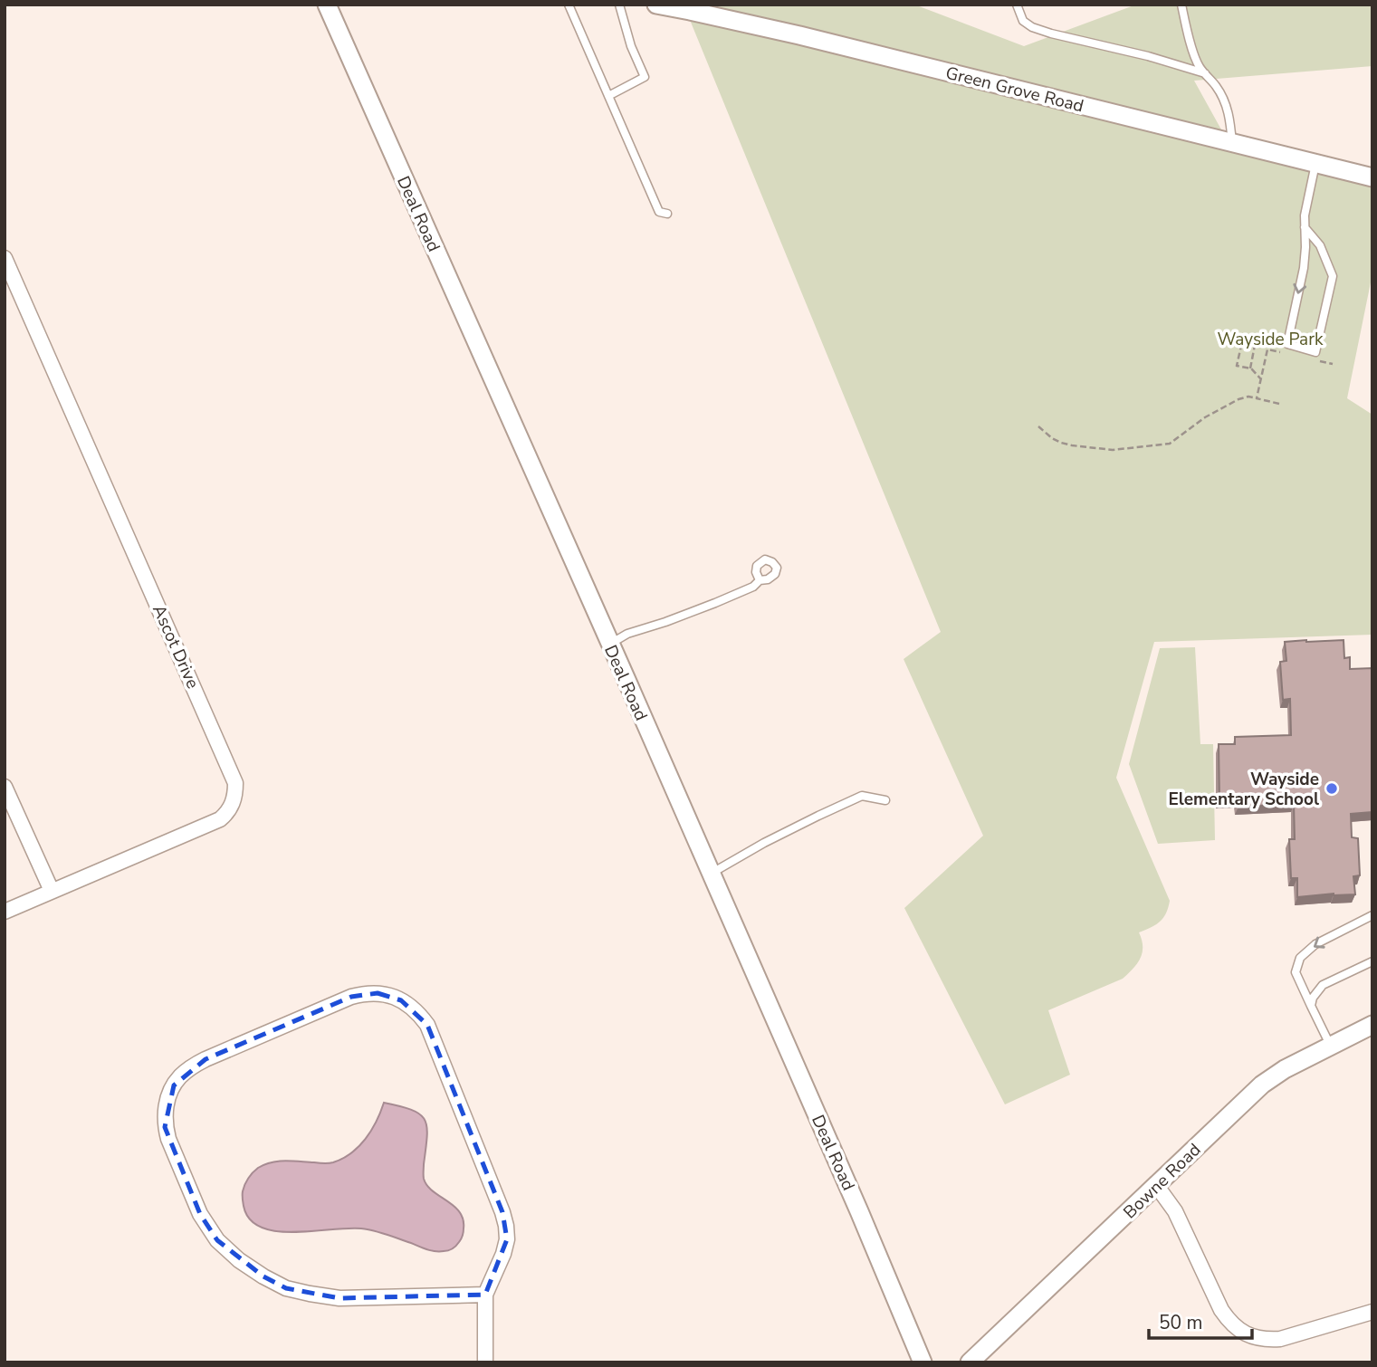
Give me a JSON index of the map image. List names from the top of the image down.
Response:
{
  "streets": {
    "street": [
      "Green Grove Road",
      "Deal Road",
      "Ascot Drive",
      "Bowne Road"
    ]
  },
  "parks": ["Wayside Park"],
  "places": ["Wayside Elementary School"],
  "scale_bar": "50 m"
}
